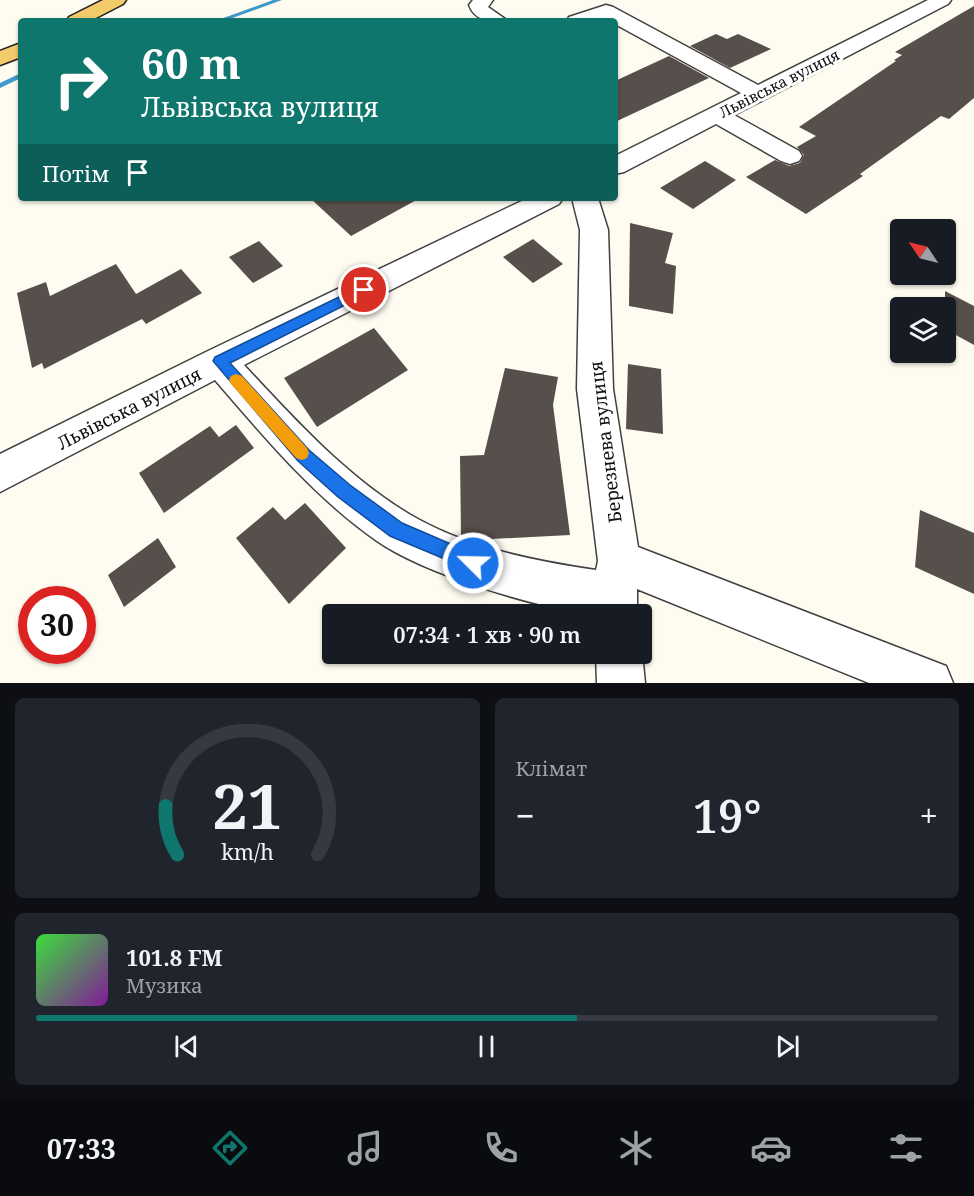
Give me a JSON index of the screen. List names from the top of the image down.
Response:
{
  "streets": {
    "street": ["Львівська вулиця", "Березнева вулиця"]
  },
  "north": "top left",
  "page": {
    "turn": ["60 m", "Львівська вулиця"],
    "then": "Потім",
    "limit": "30",
    "trip": "07:34 · 1 хв · 90 m",
    "tile": "Клімат",
    "heat": ["−", "19°", "+"],
    "song": ["101.8 FM", "Музика"],
    "tabs": "07:33",
    "gauge": ["21", "km/h"]
  }
}
